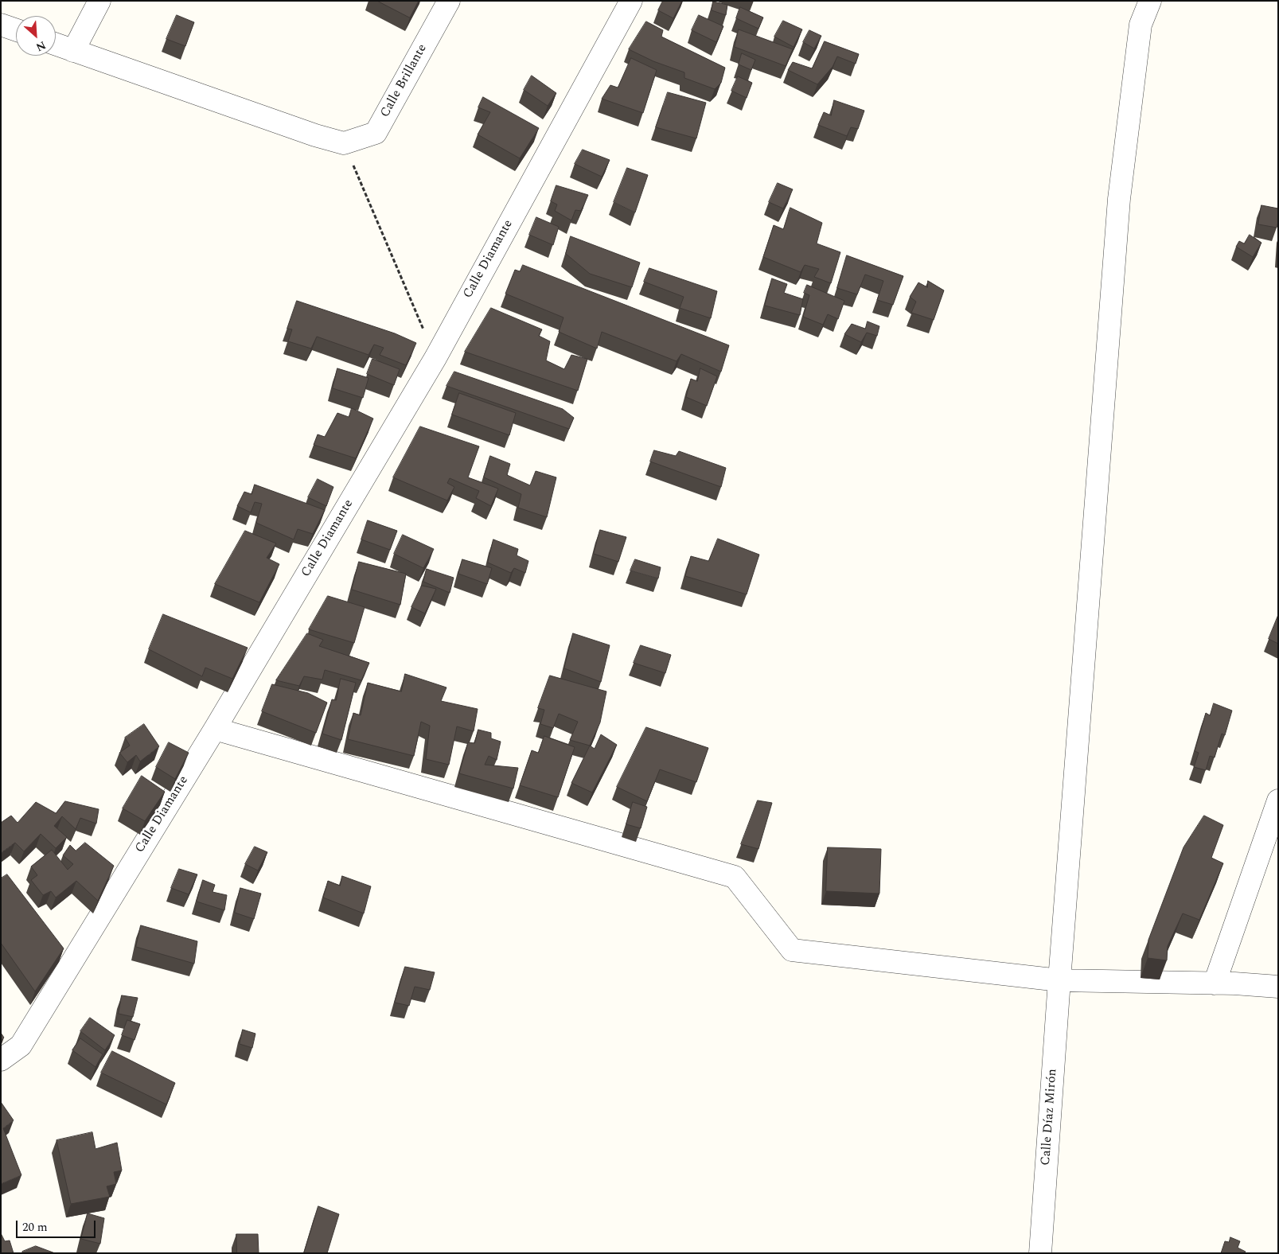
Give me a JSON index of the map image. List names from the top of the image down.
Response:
{
  "streets": {
    "street": ["Calle Brillante", "Calle Diamante", "Calle Díaz Mirón"]
  },
  "scale_bar": "20 m",
  "north": "bottom right"
}
